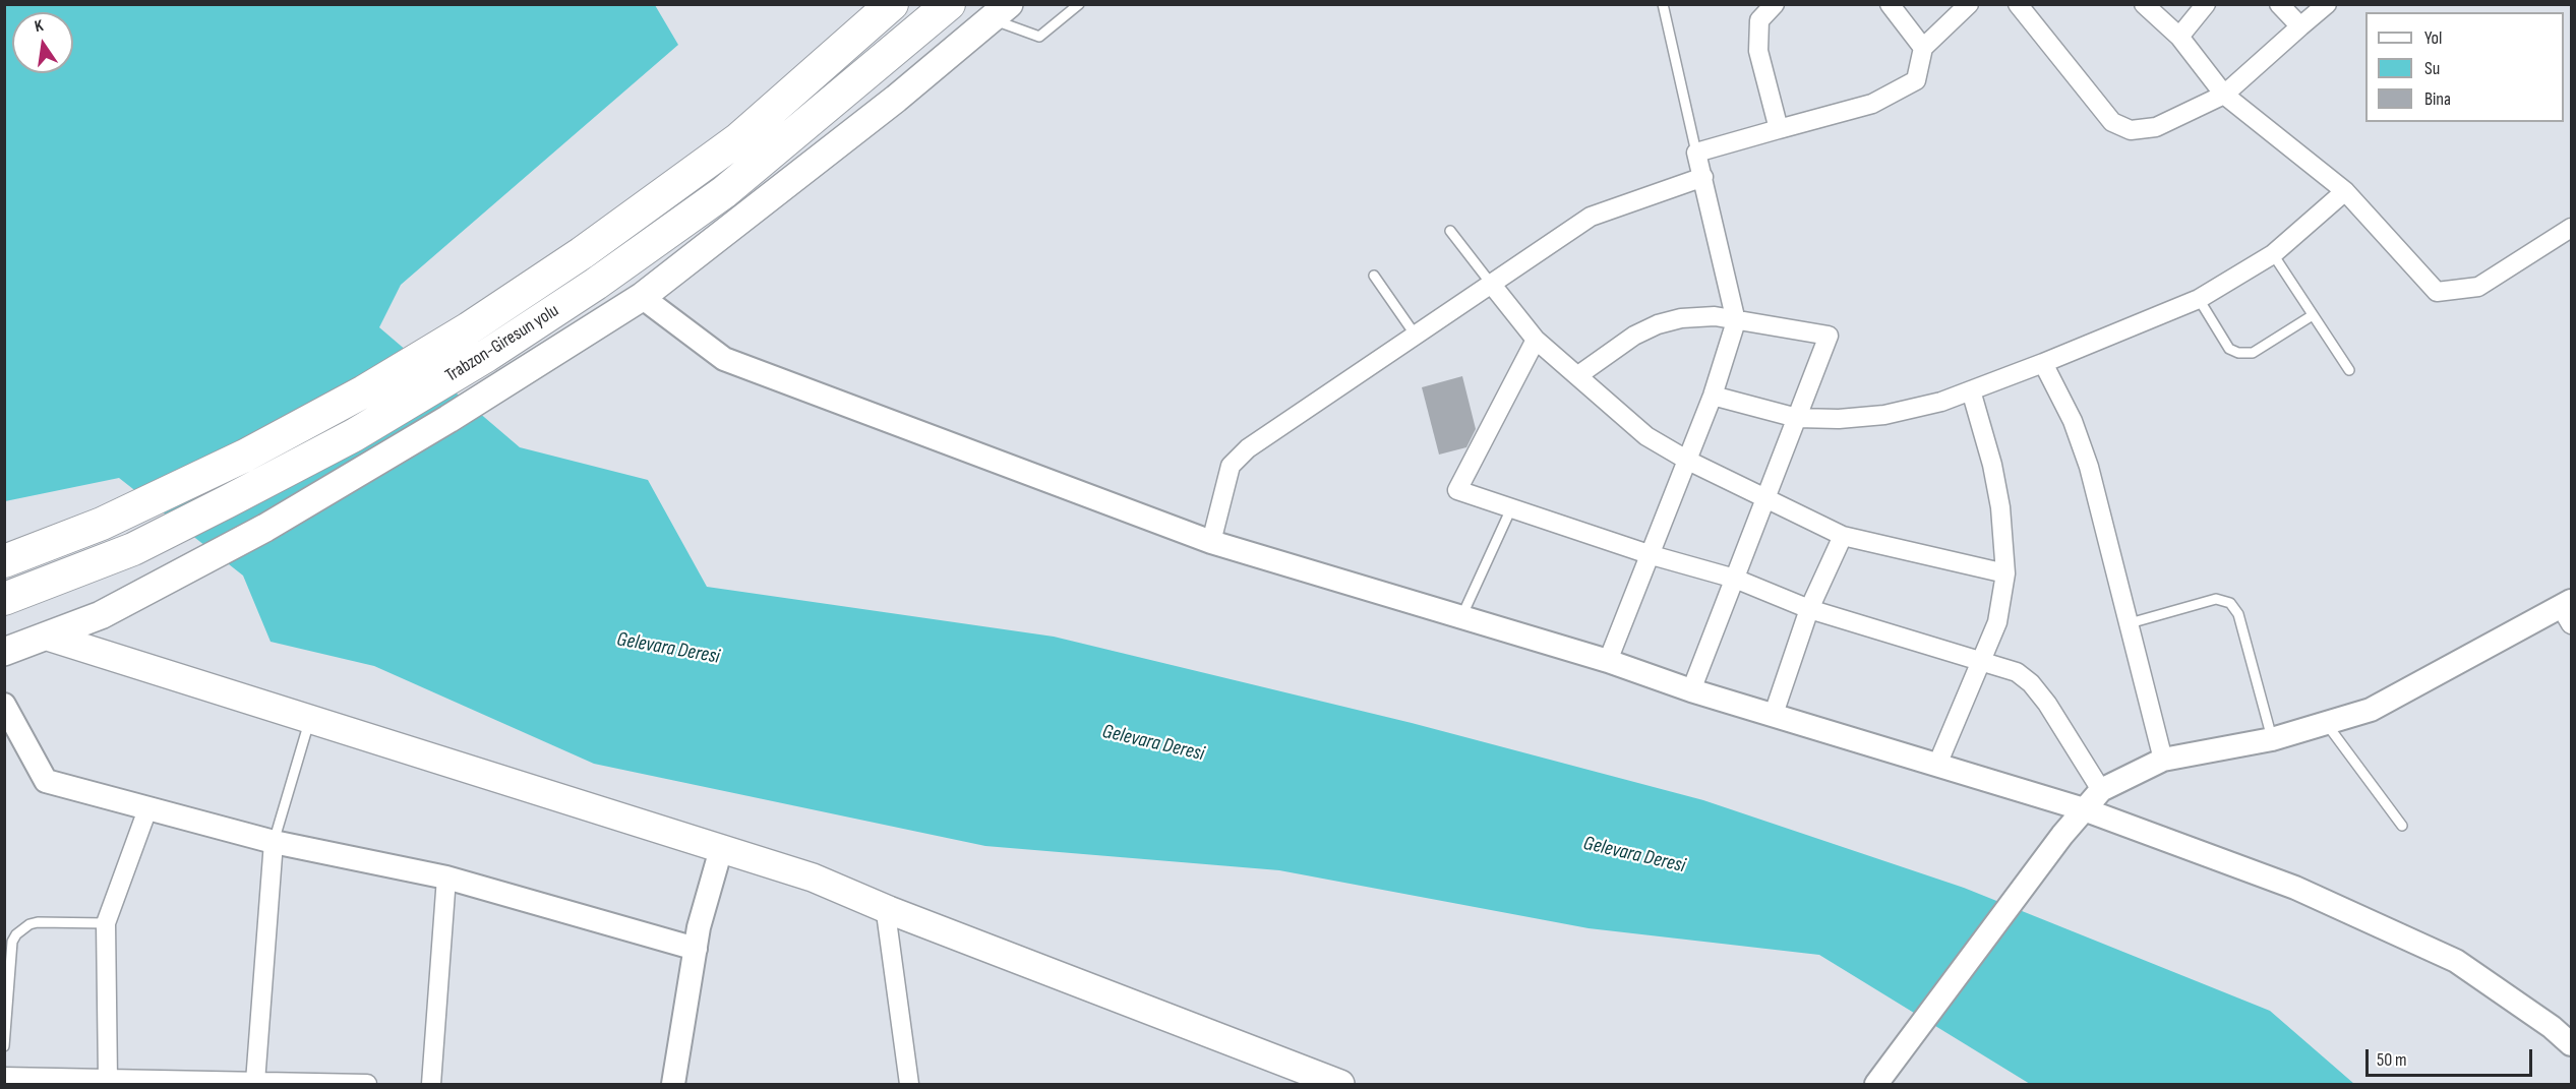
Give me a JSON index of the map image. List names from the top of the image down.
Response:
{
  "streets": {
    "highway": ["Trabzon-Giresun yolu"]
  },
  "water": ["Gelevara Deresi"],
  "legend": ["Yol", "Su", "Bina"],
  "scale_bar": "50 m",
  "north": "top"
}
